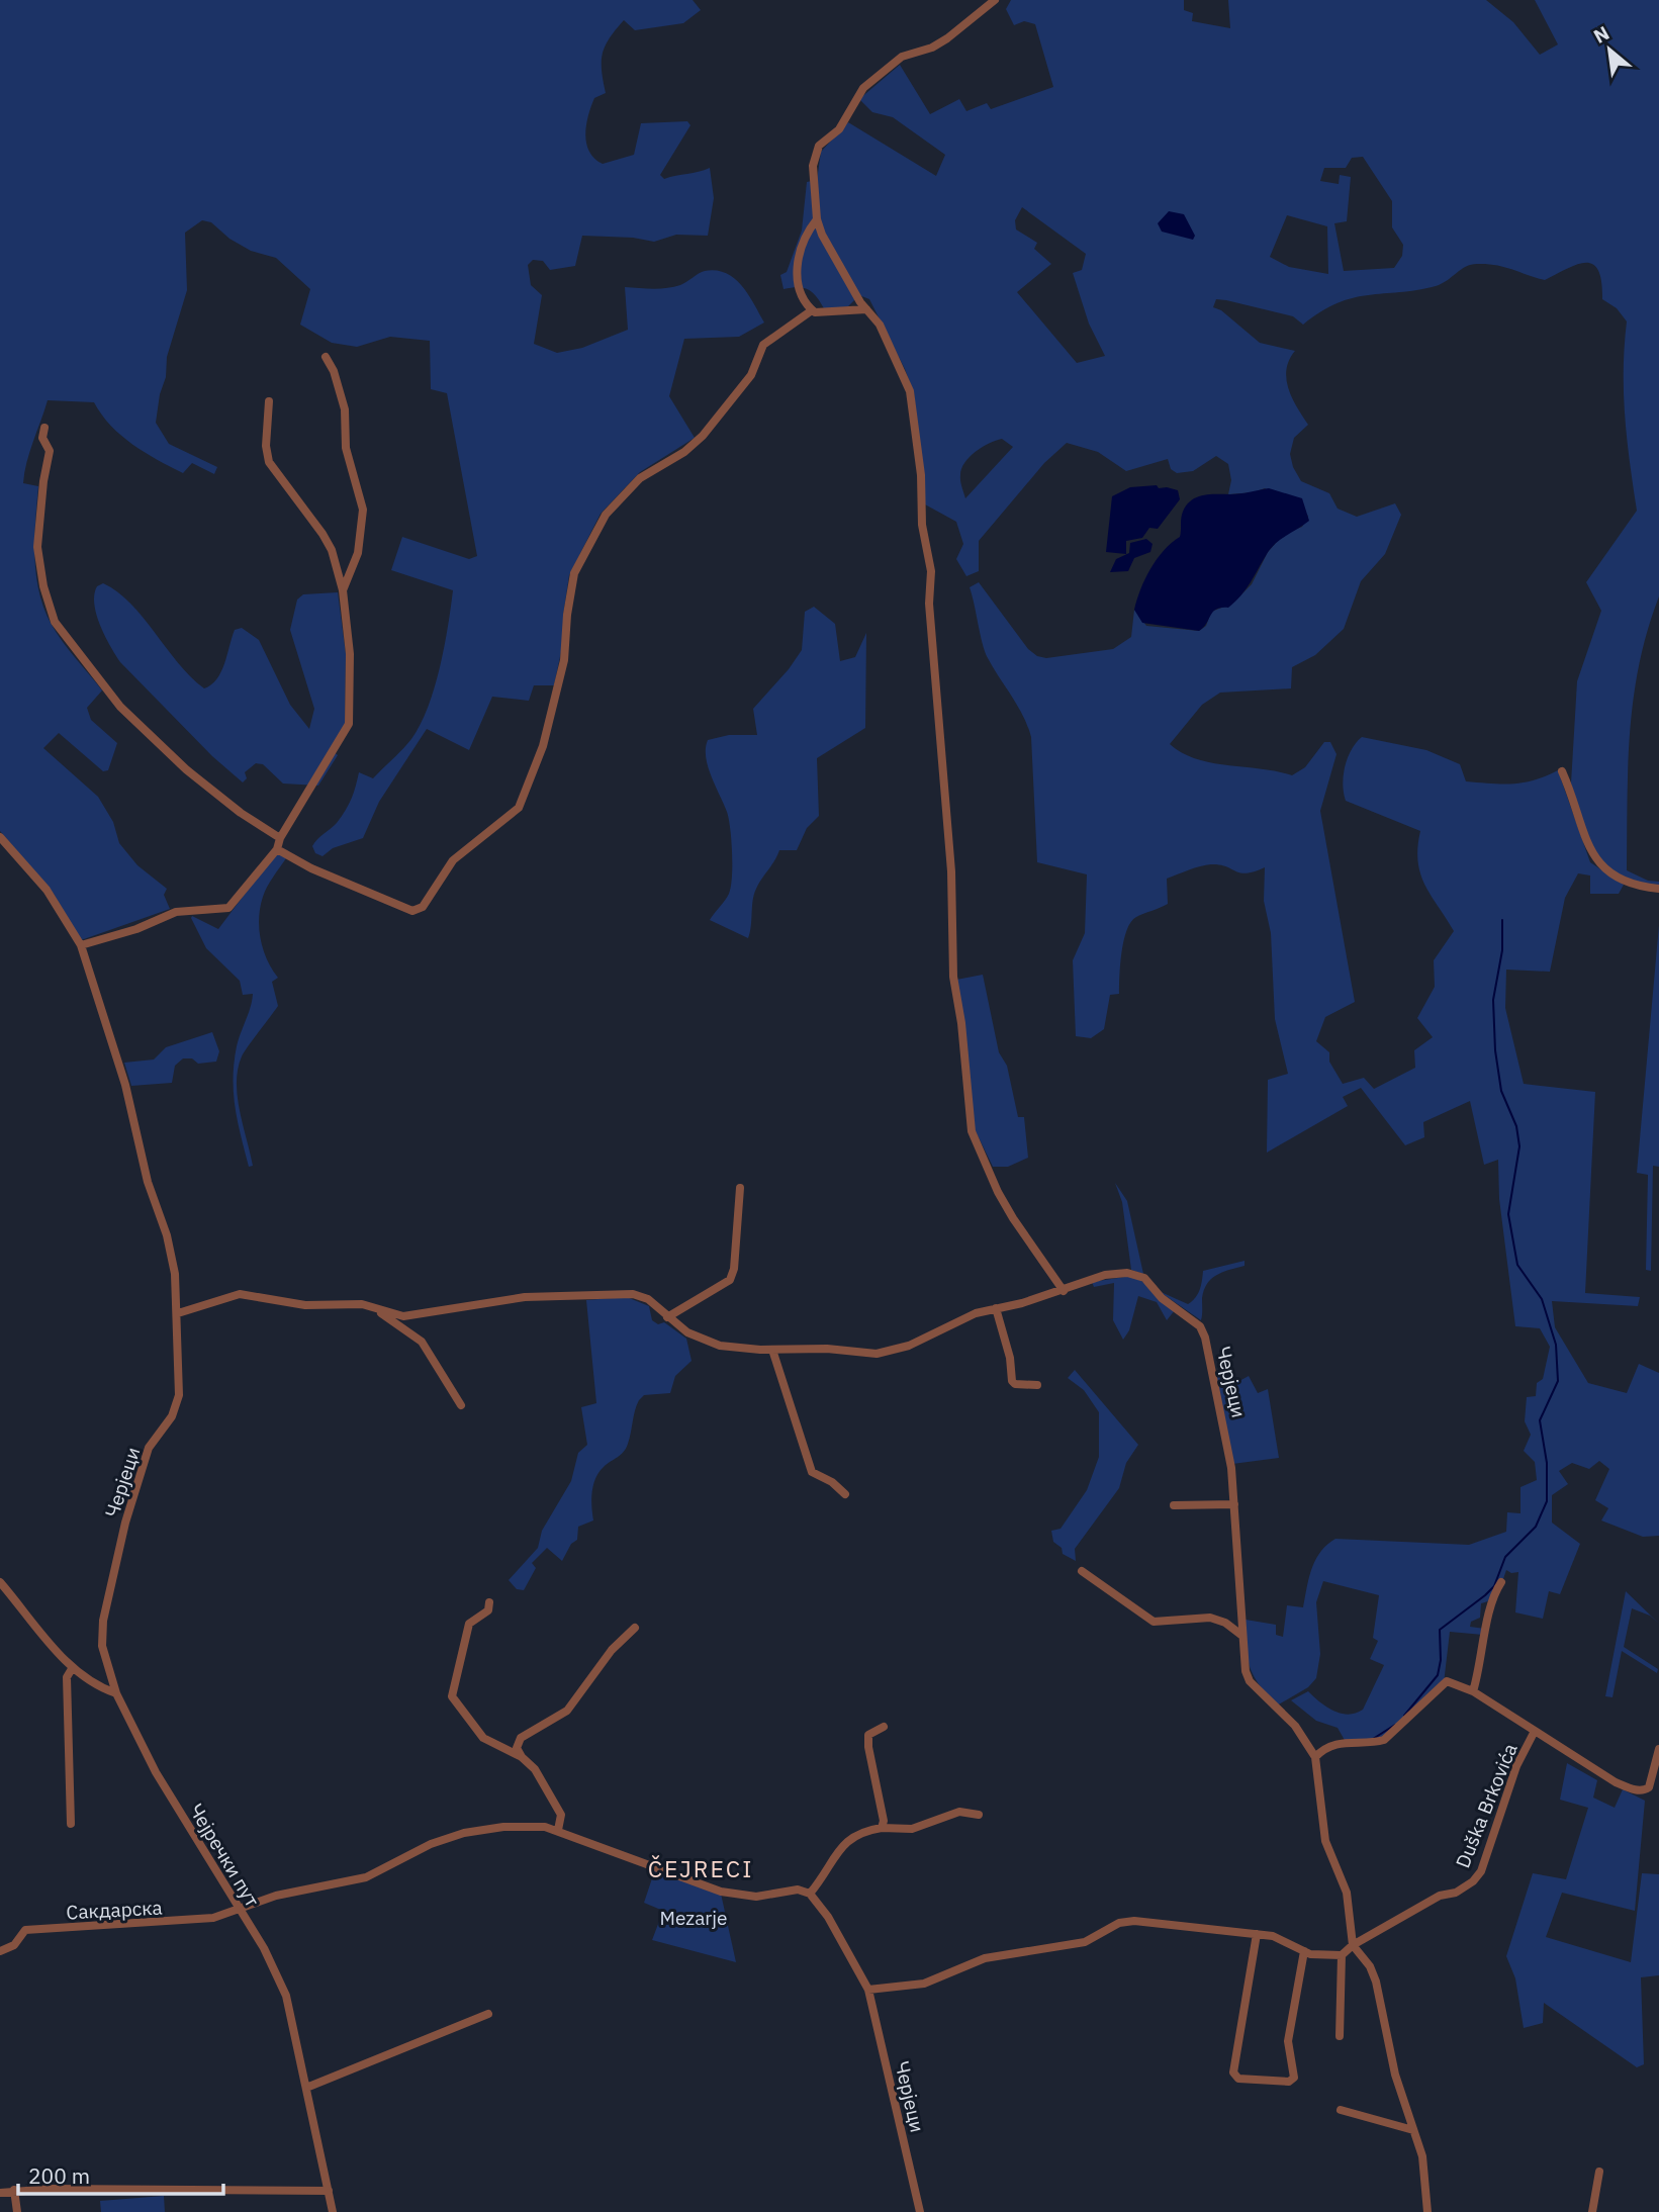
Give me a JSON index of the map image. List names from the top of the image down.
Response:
{
  "streets": {
    "street": [
      "Черјеци",
      "Duška Brkovića",
      "Чејречки пут",
      "Сакдарска"
    ]
  },
  "crossings": [
    ["Черјеци", "Duška Brkovića"],
    ["Черјеци", "Чејречки пут"],
    ["Чејречки пут", "Сакдарска"]
  ],
  "districts": ["ČEJRECI"],
  "parks": ["Mezarje"],
  "scale_bar": "200 m",
  "north": "top left"
}
